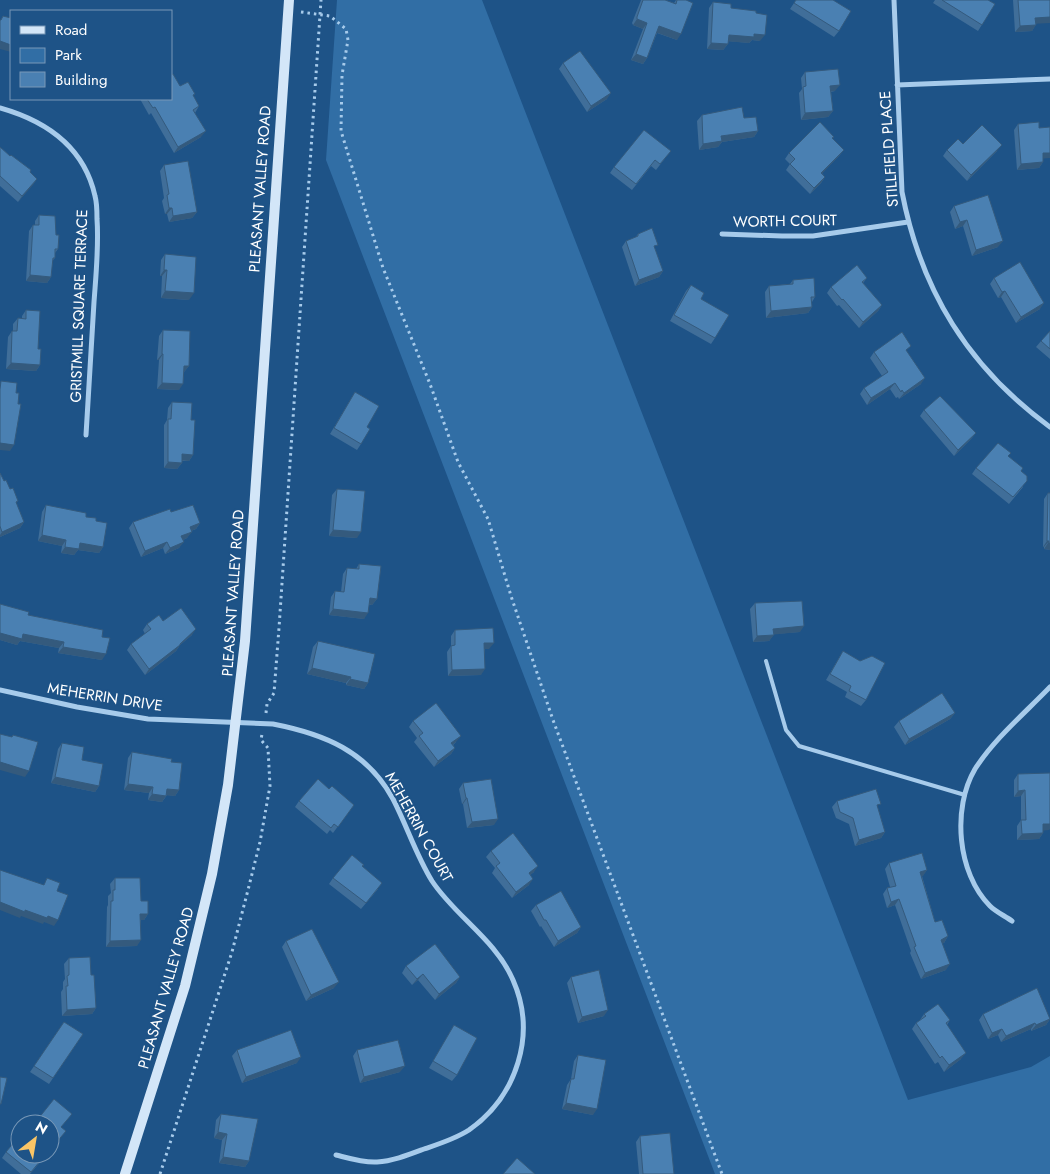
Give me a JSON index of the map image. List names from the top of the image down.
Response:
{
  "streets": {
    "main road": ["PLEASANT VALLEY ROAD"],
    "street": [
      "STILLFIELD PLACE",
      "WORTH COURT",
      "GRISTMILL SQUARE TERRACE",
      "MEHERRIN DRIVE",
      "MEHERRIN COURT"
    ]
  },
  "crossings": [
    ["STILLFIELD PLACE", "WORTH COURT"],
    ["PLEASANT VALLEY ROAD", "MEHERRIN DRIVE"],
    ["PLEASANT VALLEY ROAD", "MEHERRIN COURT"],
    ["MEHERRIN DRIVE", "MEHERRIN COURT"]
  ],
  "legend": ["Road", "Park", "Building"],
  "north": "top right"
}
